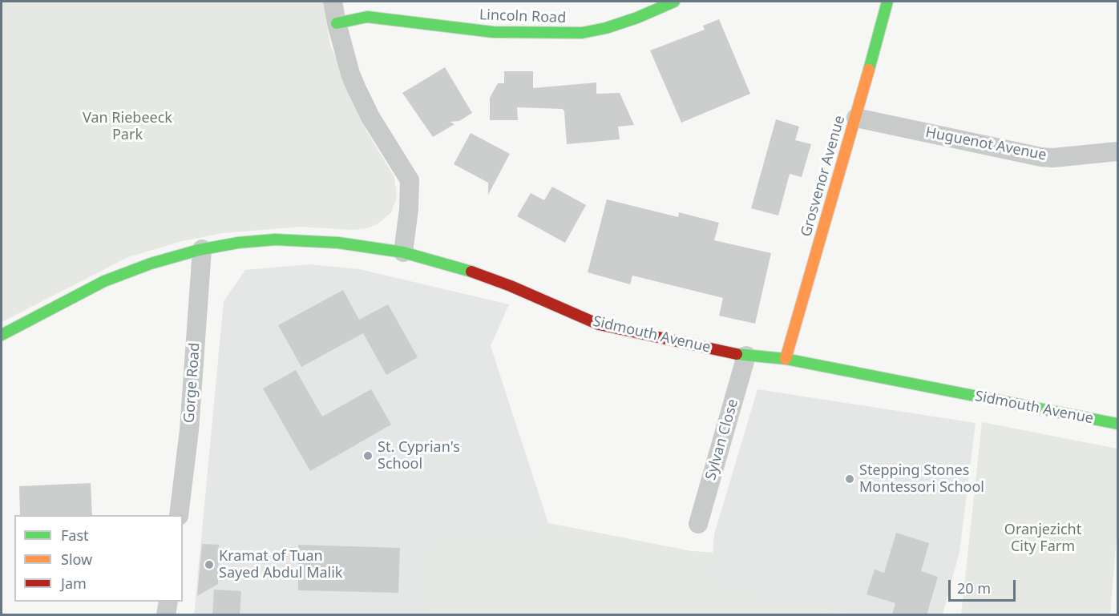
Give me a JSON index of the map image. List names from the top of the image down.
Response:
{
  "streets": {
    "street": [
      "Lincoln Road",
      "Huguenot Avenue",
      "Grosvenor Avenue",
      "Sidmouth Avenue",
      "Gorge Road",
      "Sylvan Close"
    ]
  },
  "crossings": [
    ["Huguenot Avenue", "Grosvenor Avenue"],
    ["Grosvenor Avenue", "Sidmouth Avenue"],
    ["Sidmouth Avenue", "Gorge Road"],
    ["Sidmouth Avenue", "Sylvan Close"]
  ],
  "parks": ["Van Riebeeck Park", "Oranjezicht City Farm"],
  "places": ["St. Cyprian's School", "Stepping Stones Montessori School", "Kramat of Tuan Sayed Abdul Malik"],
  "legend": ["Fast", "Slow", "Jam"],
  "scale_bar": "20 m"
}
